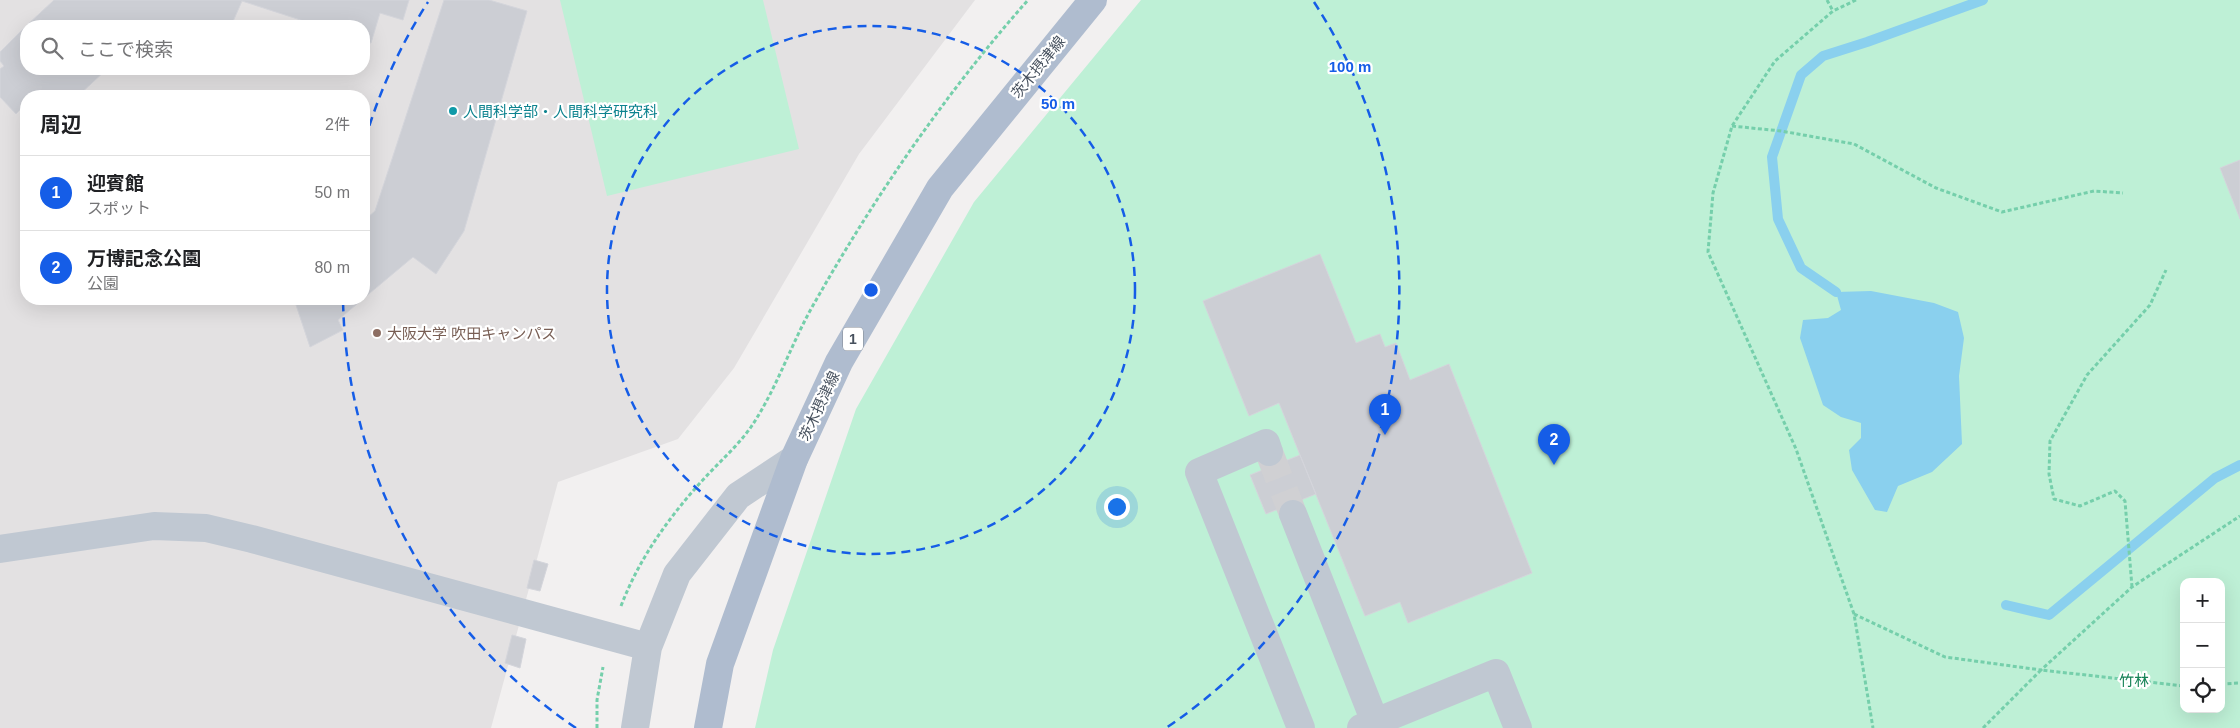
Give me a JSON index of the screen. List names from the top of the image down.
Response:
{
  "streets": {
    "main road": ["茨木摂津線", "1"]
  },
  "parks": ["竹林"],
  "places": ["人間科学部・人間科学研究科", "大阪大学 吹田キャンパス"],
  "page": {
    "search": "ここで検索",
    "heading": ["周辺", "2件"],
    "list": [
      {
        "mark": "1",
        "name": "迎賓館",
        "note": "スポット",
        "value": "50 m"
      },
      {
        "mark": "2",
        "name": "万博記念公園",
        "note": "公園",
        "value": "80 m"
      }
    ],
    "pins": ["1", "2"],
    "map_buttons": ["+", "−"]
  },
  "rings": ["100 m", "50 m"]
}
